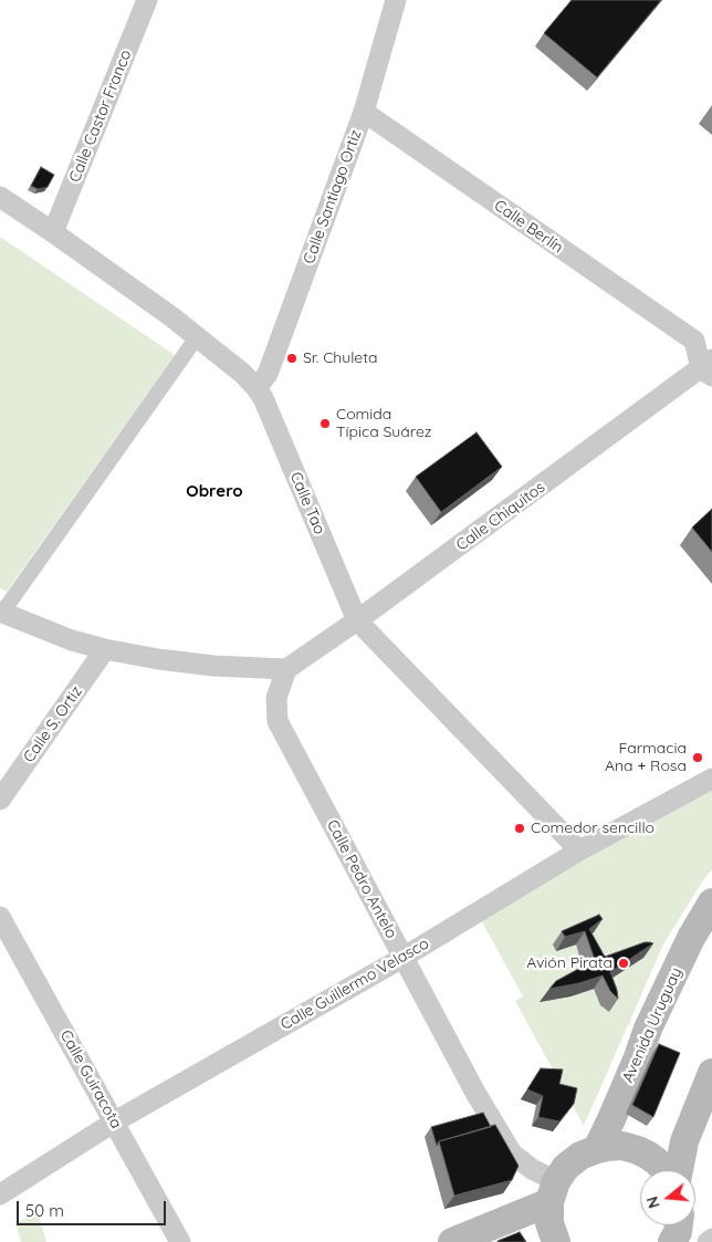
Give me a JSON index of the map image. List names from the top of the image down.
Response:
{
  "streets": {
    "main road": ["Avenida Uruguay"],
    "street": [
      "Calle Castor Franco",
      "Calle Santiago Ortiz",
      "Calle Berlín",
      "Calle Tao",
      "Calle Chiquitos",
      "Calle S. Ortiz",
      "Calle Pedro Antelo",
      "Calle Guillermo Velasco",
      "Calle Guiracota"
    ]
  },
  "crossings": [
    ["Calle Castor Franco", "Calle Tao"],
    ["Calle Santiago Ortiz", "Calle Berlín"],
    ["Calle Santiago Ortiz", "Calle Tao"],
    ["Calle Berlín", "Calle Chiquitos"],
    ["Calle Tao", "Calle Chiquitos"],
    ["Calle Tao", "Calle Guillermo Velasco"],
    ["Calle Chiquitos", "Calle Pedro Antelo"],
    ["Calle Pedro Antelo", "Calle Guillermo Velasco"],
    ["Calle Guillermo Velasco", "Calle Guiracota"]
  ],
  "districts": ["Obrero"],
  "places": [
    "Sr. Chuleta",
    "Comida Típica Suárez",
    "Farmacia Ana + Rosa",
    "Comedor sencillo",
    "Avión Pirata"
  ],
  "scale_bar": "50 m",
  "north": "left"
}
